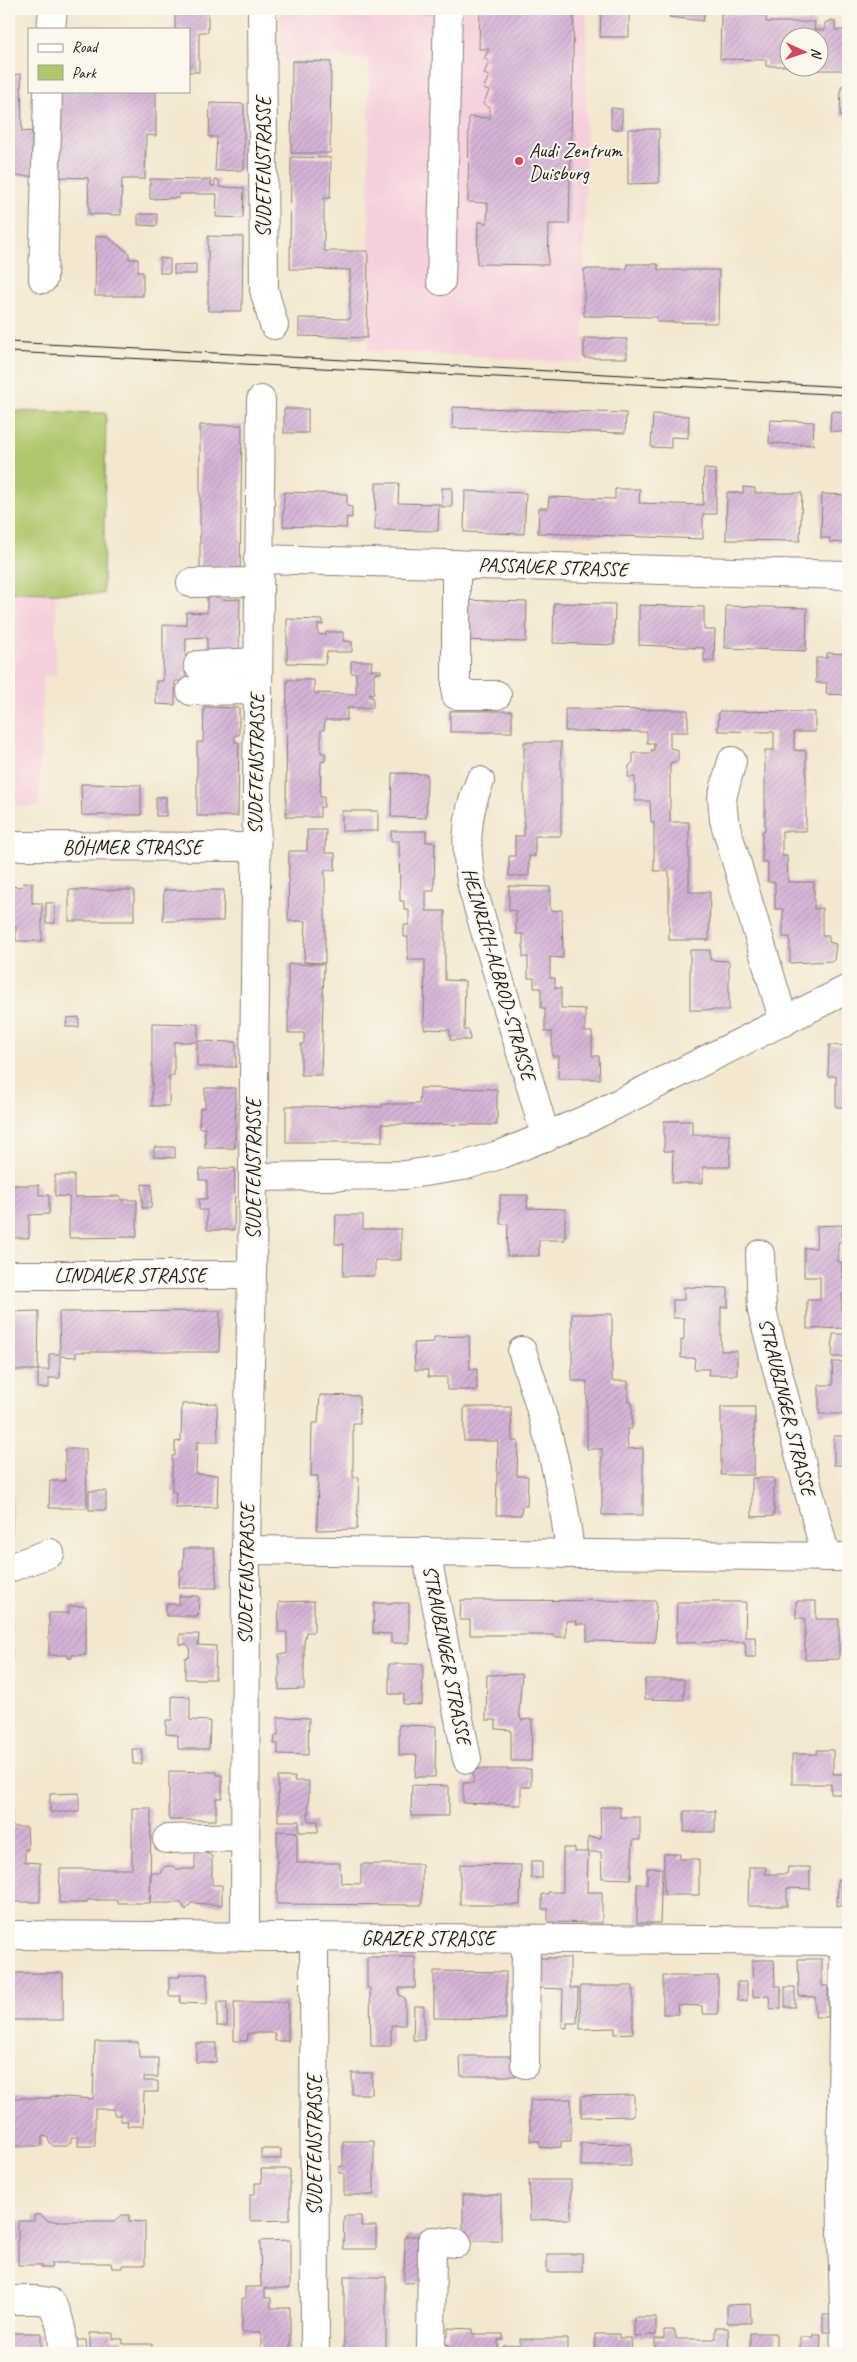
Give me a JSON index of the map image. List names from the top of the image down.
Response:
{
  "streets": {
    "street": [
      "SUDETENSTRASSE",
      "PASSAUER STRASSE",
      "BÖHMER STRASSE",
      "HEINRICH-ALBROD-STRASSE",
      "LINDAUER STRASSE",
      "STRAUBINGER STRASSE",
      "GRAZER STRASSE"
    ]
  },
  "crossings": [
    ["SUDETENSTRASSE", "PASSAUER STRASSE"],
    ["SUDETENSTRASSE", "BÖHMER STRASSE"],
    ["SUDETENSTRASSE", "LINDAUER STRASSE"],
    ["SUDETENSTRASSE", "STRAUBINGER STRASSE"],
    ["SUDETENSTRASSE", "GRAZER STRASSE"]
  ],
  "places": ["Audi Zentrum Duisburg"],
  "legend": ["Road", "Park"],
  "north": "right"
}
